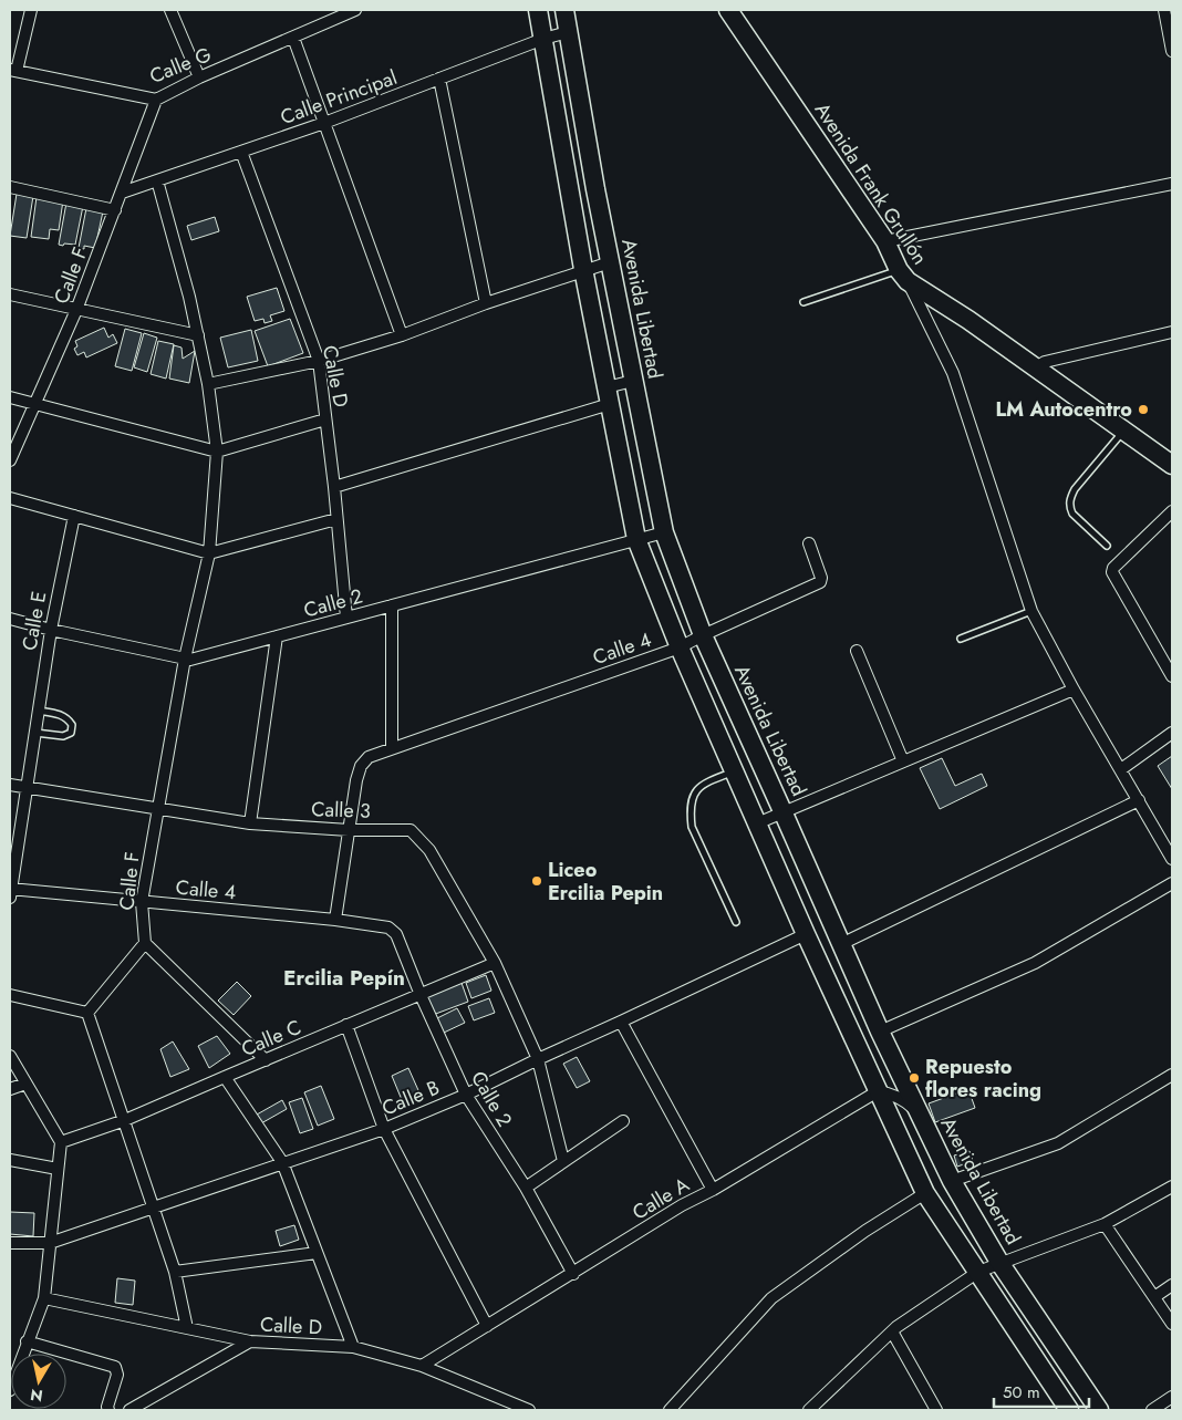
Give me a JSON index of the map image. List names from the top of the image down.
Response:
{
  "streets": {
    "main road": ["Avenida Frank Grullón", "Avenida Libertad"],
    "street": [
      "Calle G",
      "Calle Principal",
      "Calle F",
      "Calle D",
      "Calle 2",
      "Calle E",
      "Calle 4",
      "Calle 3",
      "Calle C",
      "Calle B",
      "Calle A"
    ]
  },
  "crossings": [
    ["Calle G", "Calle F"],
    ["Calle Principal", "Calle F"],
    ["Calle Principal", "Avenida Libertad"],
    ["Calle Principal", "Calle D"],
    ["Calle F", "Calle 2"],
    ["Calle F", "Calle 4"],
    ["Calle F", "Calle 3"],
    ["Avenida Libertad", "Calle 2"],
    ["Avenida Libertad", "Calle 4"],
    ["Calle D", "Calle 2"],
    ["Calle D", "Calle A"],
    ["Calle 2", "Calle E"],
    ["Calle 2", "Calle 4"],
    ["Calle 2", "Calle C"],
    ["Calle 2", "Calle B"],
    ["Calle 2", "Calle A"],
    ["Calle E", "Calle 4"],
    ["Calle E", "Calle 3"],
    ["Calle 3", "Calle C"],
    ["Calle 3", "Calle B"]
  ],
  "districts": ["Ercilia Pepín"],
  "places": ["LM Autocentro", "Liceo Ercilia Pepin", "Repuesto flores racing"],
  "scale_bar": "50 m",
  "north": "bottom"
}
